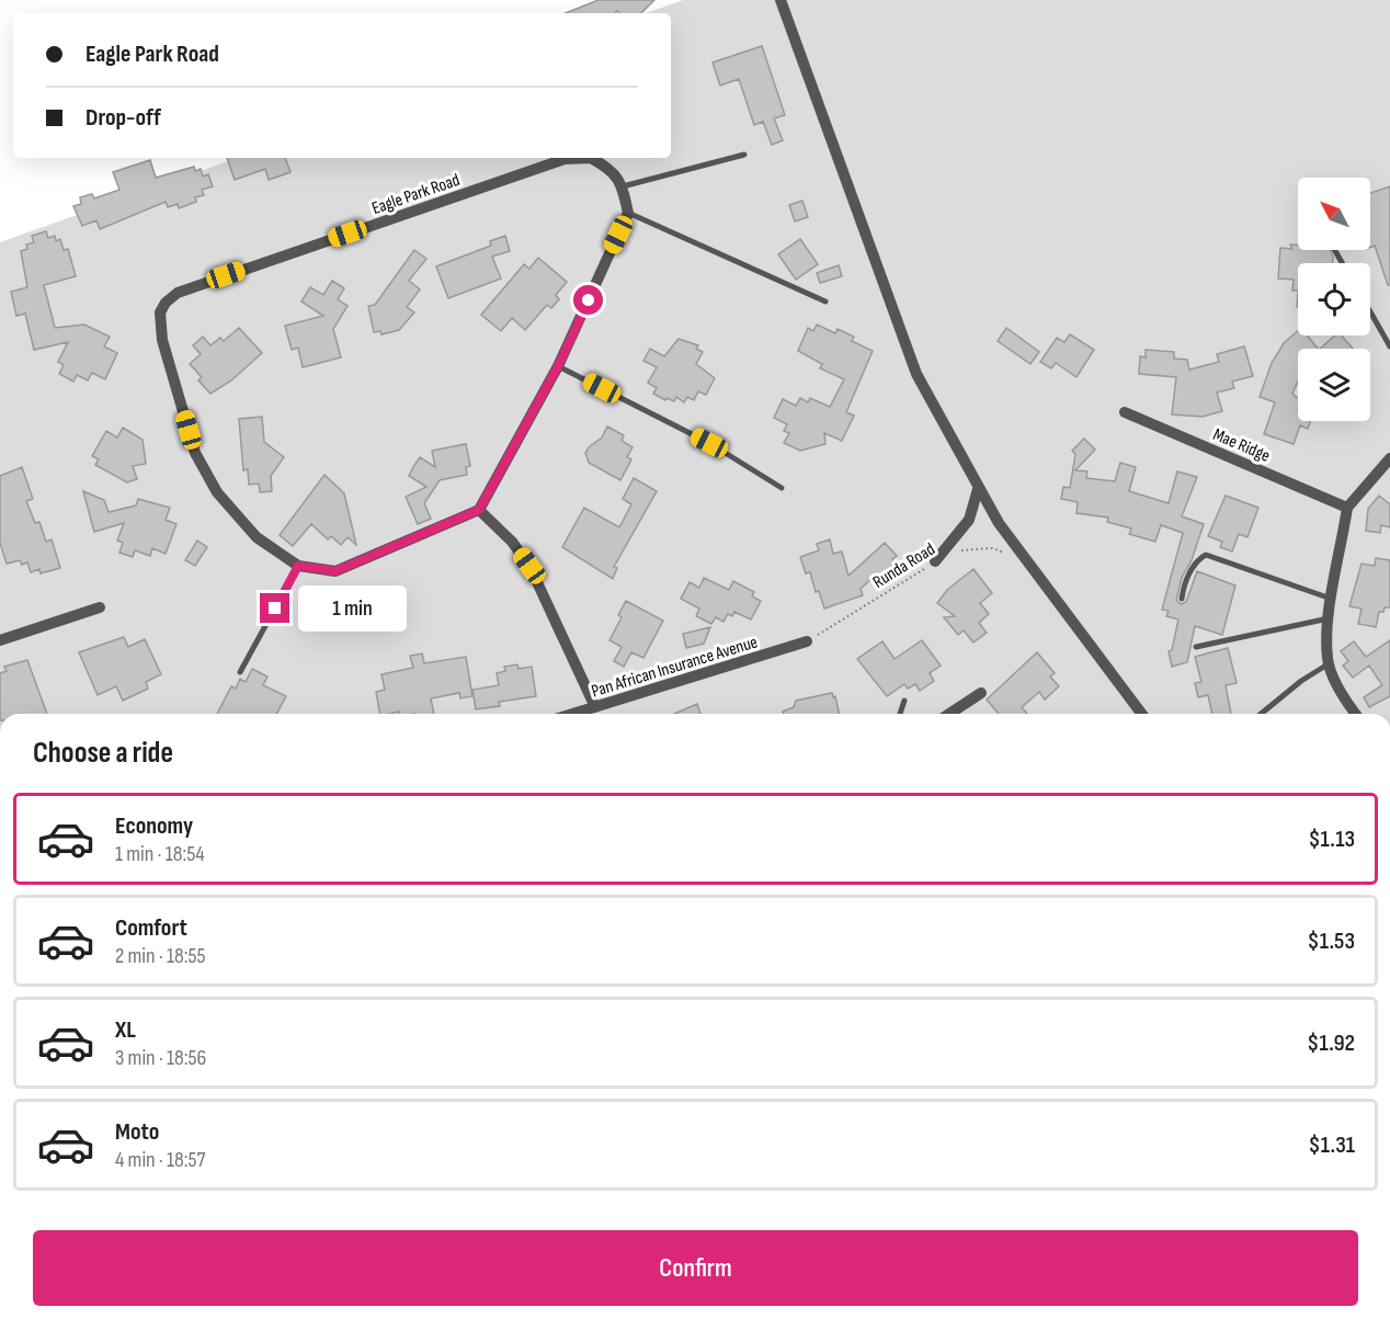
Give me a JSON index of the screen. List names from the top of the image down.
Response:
{
  "streets": {
    "street": ["Eagle Park Road", "Mae Ridge", "Pan African Insurance Avenue"],
    "path": ["Runda Road"]
  },
  "crossings": [
    ["Runda Road", "Pan African Insurance Avenue"]
  ],
  "north": "top left",
  "page": {
    "banner": ["Eagle Park Road", "Drop-off"],
    "bubble": "1 min",
    "heading": "Choose a ride",
    "list": [
      {
        "name": "Economy",
        "note": "1 min · 18:54",
        "value": "$1.13"
      },
      {
        "name": "Comfort",
        "note": "2 min · 18:55",
        "value": "$1.53"
      },
      {
        "name": "XL",
        "note": "3 min · 18:56",
        "value": "$1.92"
      },
      {
        "name": "Moto",
        "note": "4 min · 18:57",
        "value": "$1.31"
      }
    ],
    "buttons": "Confirm"
  }
}
